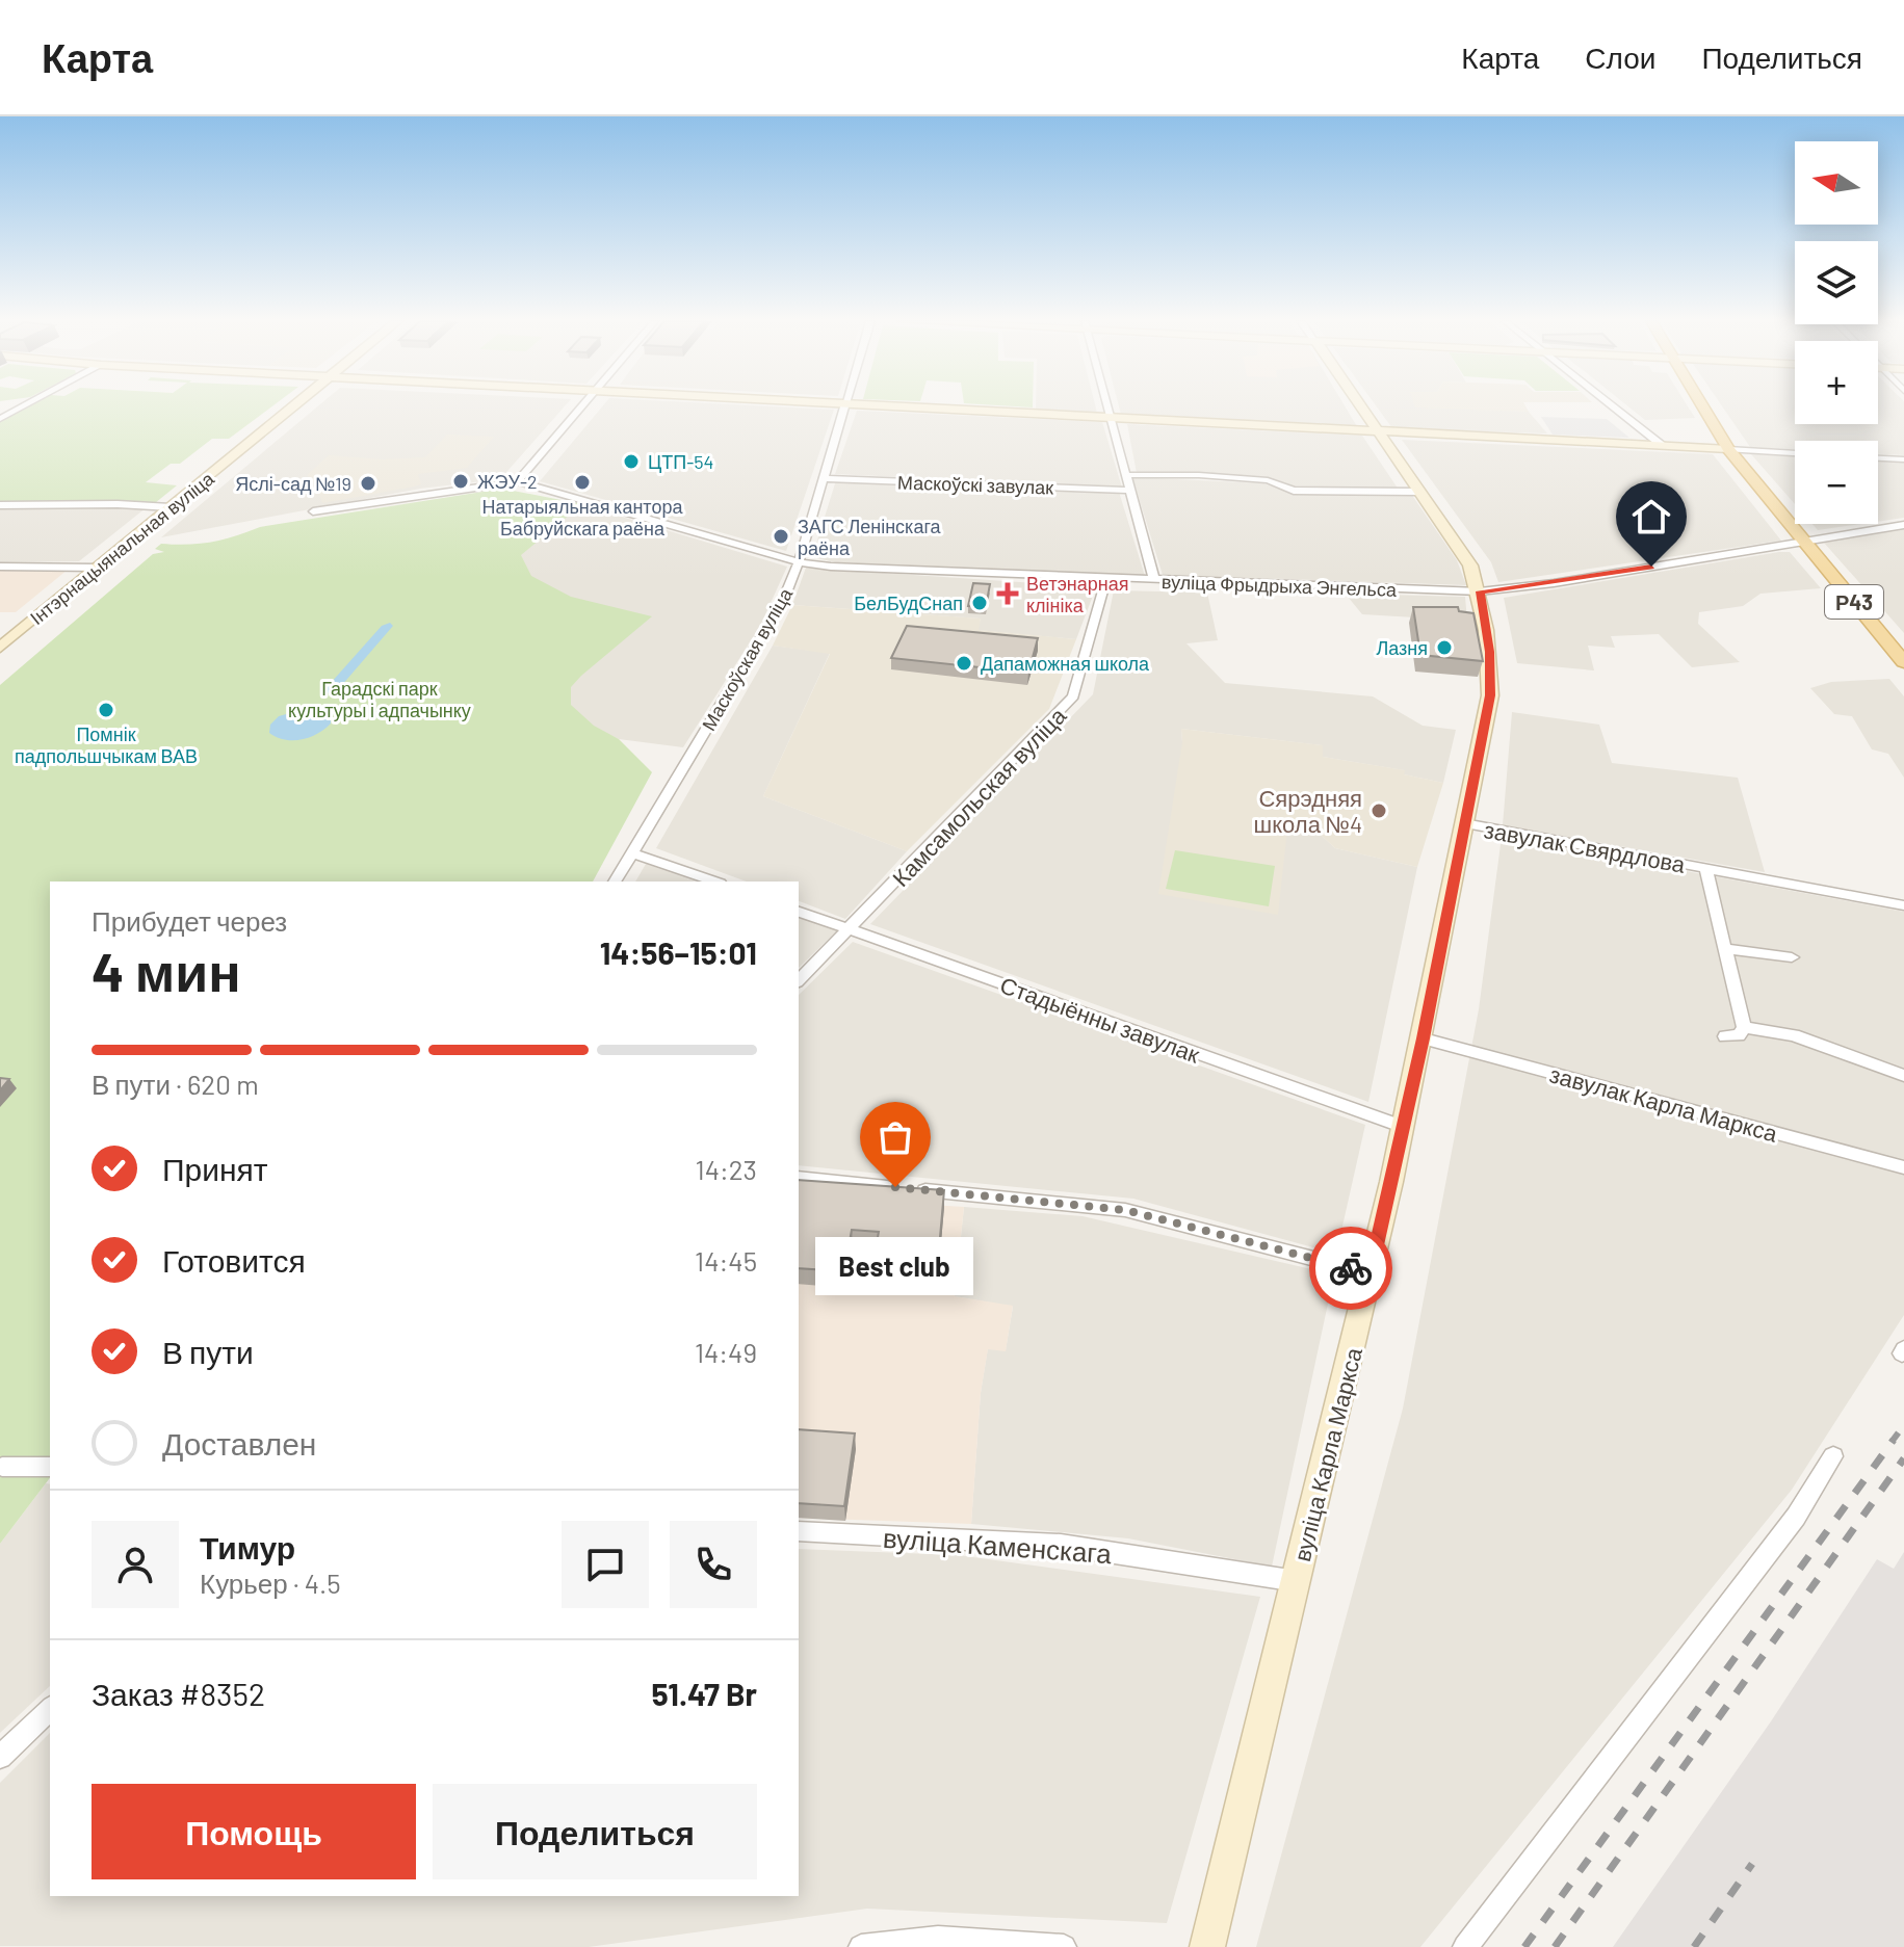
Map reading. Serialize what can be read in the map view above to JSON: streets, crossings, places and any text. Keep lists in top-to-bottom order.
{
  "streets": {
    "main road": ["Інтэрнацыянальная вуліца", "Р43", "вуліца Карла Маркса"],
    "street": [
      "Маскоўскі завулак",
      "вуліца Фрыдрыха Энгельса",
      "Маскоўская вуліца",
      "Камсамольская вуліца",
      "завулак Свярдлова",
      "Стадыённы завулак",
      "завулак Карла Маркса",
      "вуліца Каменскага"
    ]
  },
  "crossings": [
    ["Маскоўскі завулак", "Маскоўская вуліца"],
    ["вуліца Фрыдрыха Энгельса", "Р43"],
    ["вуліца Фрыдрыха Энгельса", "Маскоўская вуліца"],
    ["вуліца Фрыдрыха Энгельса", "Камсамольская вуліца"],
    ["вуліца Фрыдрыха Энгельса", "вуліца Карла Маркса"],
    ["Камсамольская вуліца", "Стадыённы завулак"],
    ["завулак Свярдлова", "вуліца Карла Маркса"],
    ["Стадыённы завулак", "вуліца Карла Маркса"],
    ["завулак Карла Маркса", "вуліца Карла Маркса"],
    ["вуліца Карла Маркса", "вуліца Каменскага"]
  ],
  "parks": ["Гарадскі парк культуры і адпачынку"],
  "places": {
    "other": [
      "ЦТП-54",
      "ЖЭУ-2",
      "Натарыяльная кантора Бабруйскага раёна",
      "Яслі-сад №19",
      "ЗАГС Ленінскага раёна",
      "БелБудСнап",
      "Лазня",
      "Дапаможная школа",
      "Помнік падпольшчыкам ВАВ",
      "Сярэдняя школа №4",
      "Best club"
    ],
    "health": ["Ветэнарная клініка"]
  },
  "north": "left",
  "page": {
    "header": "Карта",
    "nav": ["Карта", "Слои", "Поделиться"],
    "map_buttons": ["+", "−"],
    "heading": ["4 мин", "Прибудет через", "14:56–15:01"],
    "panel": [
      "Тимур",
      "Курьер · 4.5",
      "Заказ #8352",
      "51.47 Br"
    ],
    "bar": "В пути · 620 m",
    "list": [
      ["Принят", "14:23"],
      ["Готовится", "14:45"],
      ["В пути", "14:49"],
      "Доставлен"
    ],
    "bubble": "Best club",
    "buttons": ["Помощь", "Поделиться"]
  }
}
